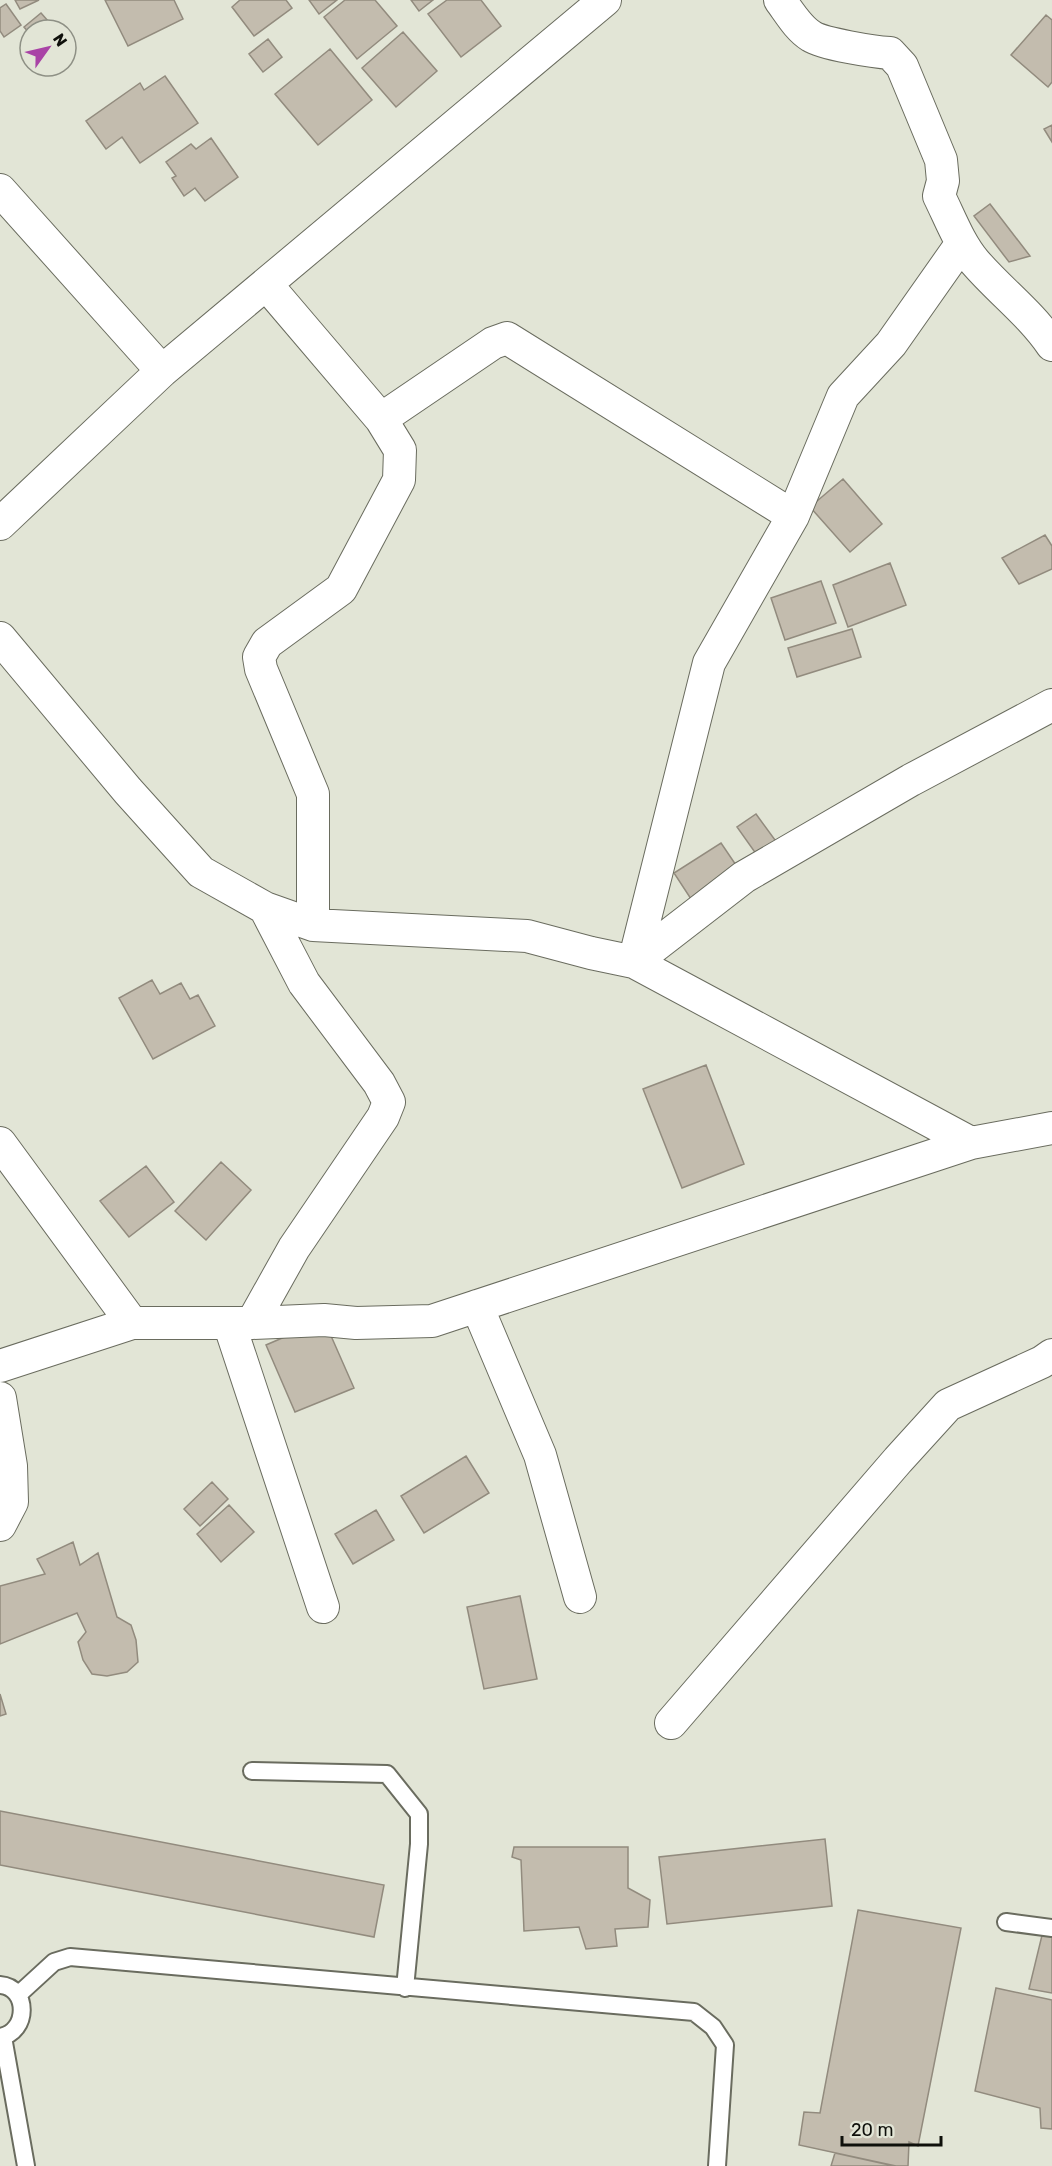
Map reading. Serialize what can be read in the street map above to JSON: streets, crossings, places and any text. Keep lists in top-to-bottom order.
{
  "scale_bar": "20 m",
  "north": "top right"
}
